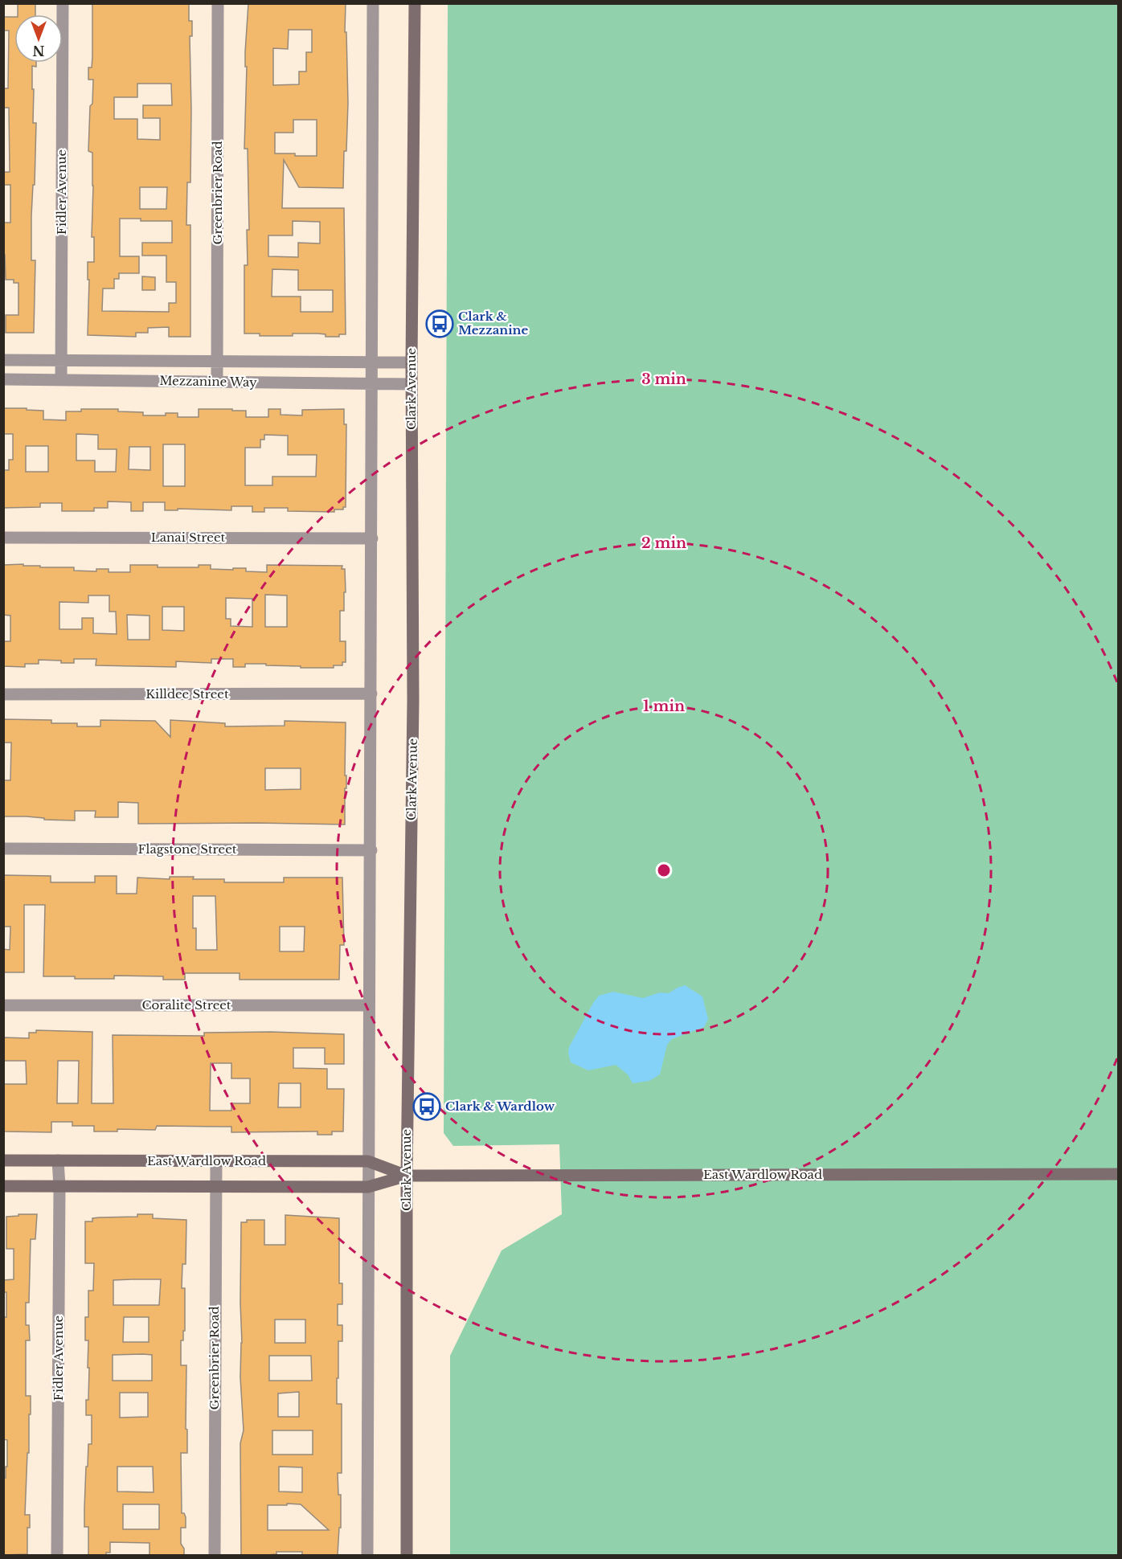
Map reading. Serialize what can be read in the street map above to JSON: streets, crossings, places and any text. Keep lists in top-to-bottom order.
{
  "streets": {
    "main road": ["Clark Avenue", "East Wardlow Road"],
    "street": [
      "Fidler Avenue",
      "Greenbrier Road",
      "Mezzanine Way",
      "Lanai Street",
      "Killdee Street",
      "Flagstone Street",
      "Coralite Street"
    ]
  },
  "crossings": [
    ["Fidler Avenue", "Mezzanine Way"],
    ["Fidler Avenue", "East Wardlow Road"],
    ["Greenbrier Road", "Mezzanine Way"],
    ["Greenbrier Road", "East Wardlow Road"],
    ["Mezzanine Way", "Clark Avenue"],
    ["Clark Avenue", "East Wardlow Road"]
  ],
  "places": {
    "bus stop": ["Clark & Mezzanine", "Clark & Wardlow"]
  },
  "north": "bottom",
  "rings": ["3 min", "2 min", "1 min"]
}
